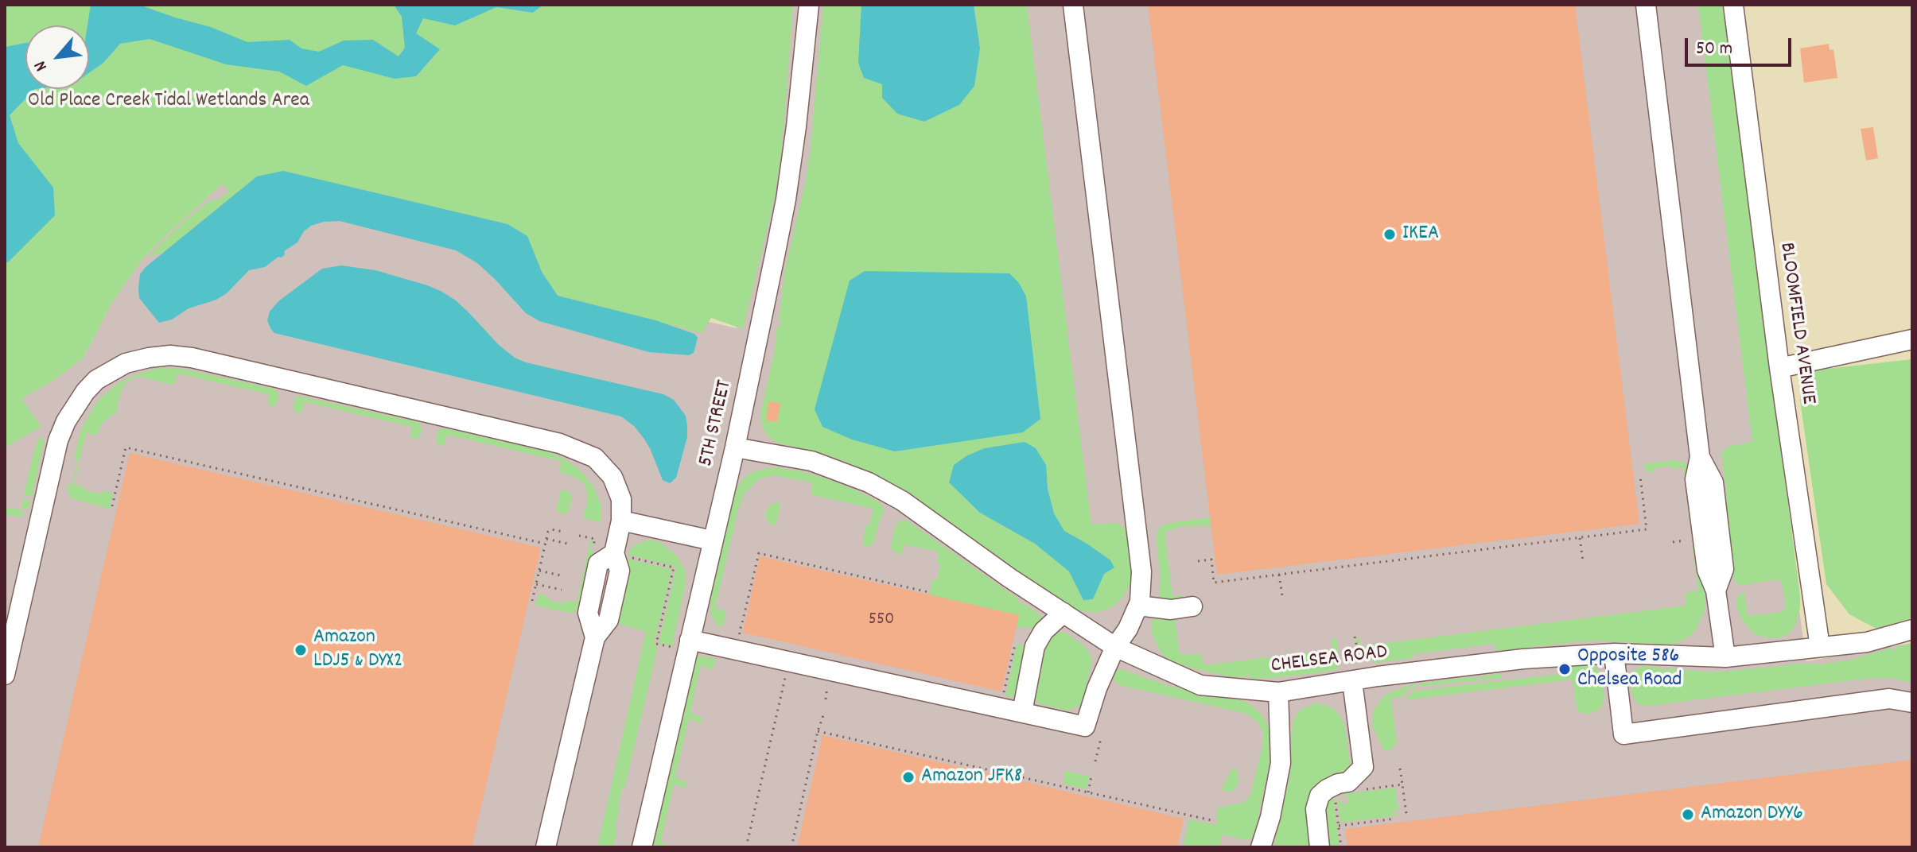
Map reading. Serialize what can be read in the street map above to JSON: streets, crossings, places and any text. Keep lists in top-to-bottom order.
{
  "streets": {
    "street": ["BLOOMFIELD AVENUE", "5TH STREET", "CHELSEA ROAD"]
  },
  "crossings": [
    ["BLOOMFIELD AVENUE", "CHELSEA ROAD"],
    ["5TH STREET", "CHELSEA ROAD"]
  ],
  "parks": ["Old Place Creek Tidal Wetlands Area"],
  "places": [
    "IKEA",
    "Amazon LDJ5 & DYX2",
    "Opposite 586 Chelsea Road",
    "Amazon JFK8",
    "Amazon DYY6"
  ],
  "house_numbers": ["550"],
  "scale_bar": "50 m",
  "north": "bottom left"
}
